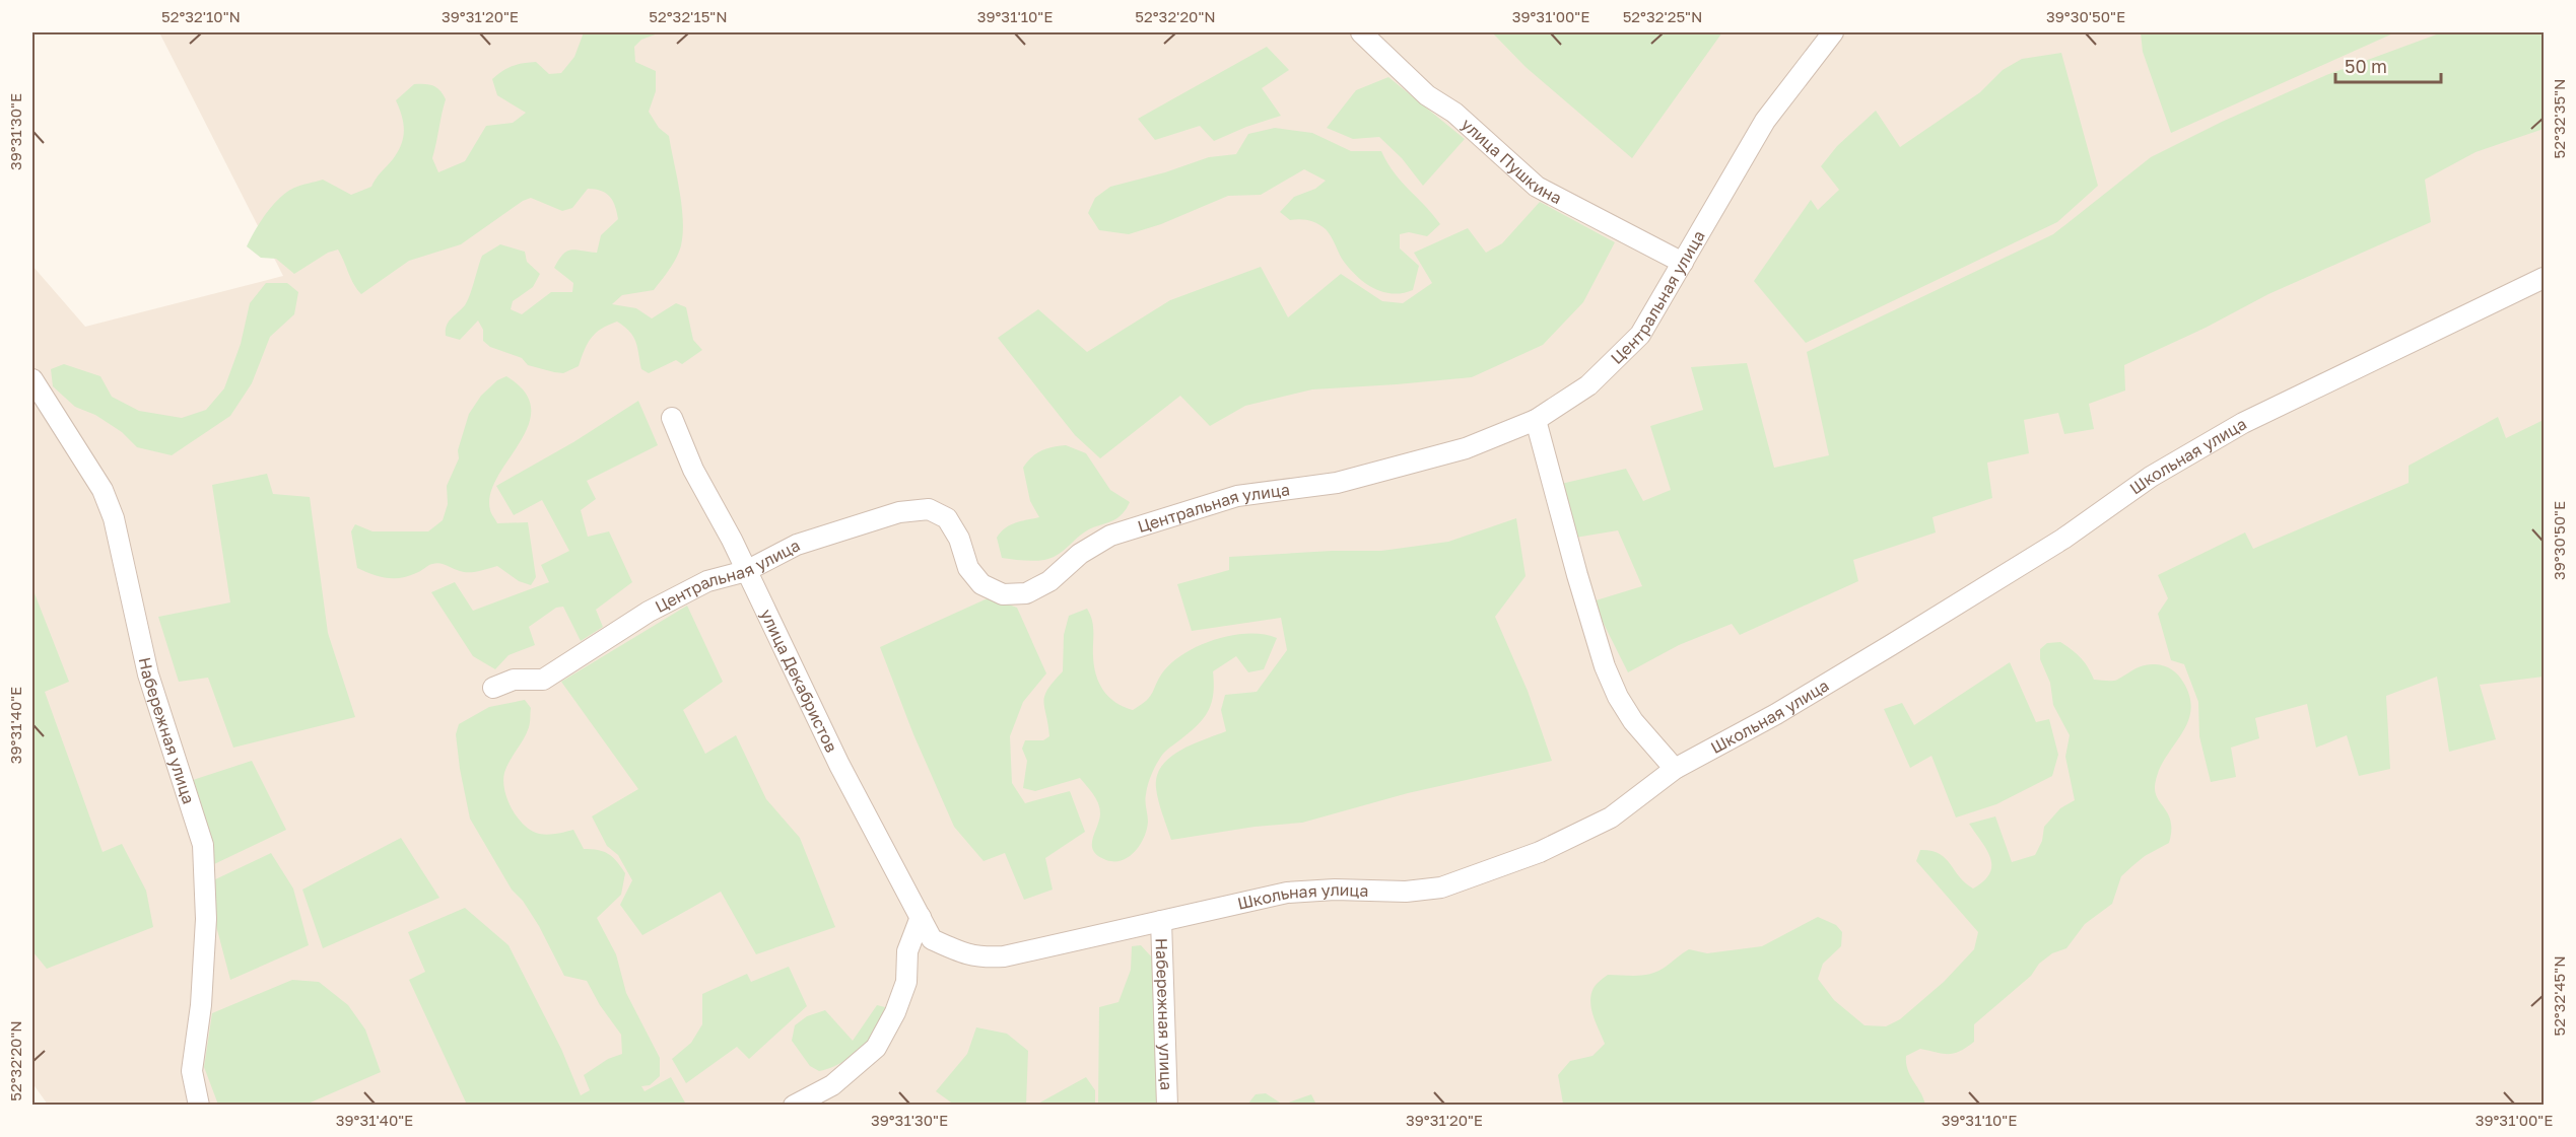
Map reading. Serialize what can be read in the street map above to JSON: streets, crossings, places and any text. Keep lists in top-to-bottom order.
{
  "streets": {
    "street": [
      "улица Пушкина",
      "Центральная улица",
      "Школьная улица",
      "улица Декабристов",
      "Набережная улица"
    ]
  },
  "crossings": [
    ["улица Пушкина", "Центральная улица"],
    ["Центральная улица", "улица Декабристов"],
    ["Школьная улица", "улица Декабристов"],
    ["Школьная улица", "Набережная улица"]
  ],
  "scale_bar": "50 m",
  "coordinates": [
    "52°32'10\"N",
    "39°31'20\"E",
    "52°32'15\"N",
    "39°31'10\"E",
    "52°32'20\"N",
    "39°31'00\"E",
    "52°32'25\"N",
    "39°30'50\"E",
    "52°32'35\"N",
    "39°31'30\"E",
    "39°31'40\"E",
    "52°32'45\"N"
  ]
}
